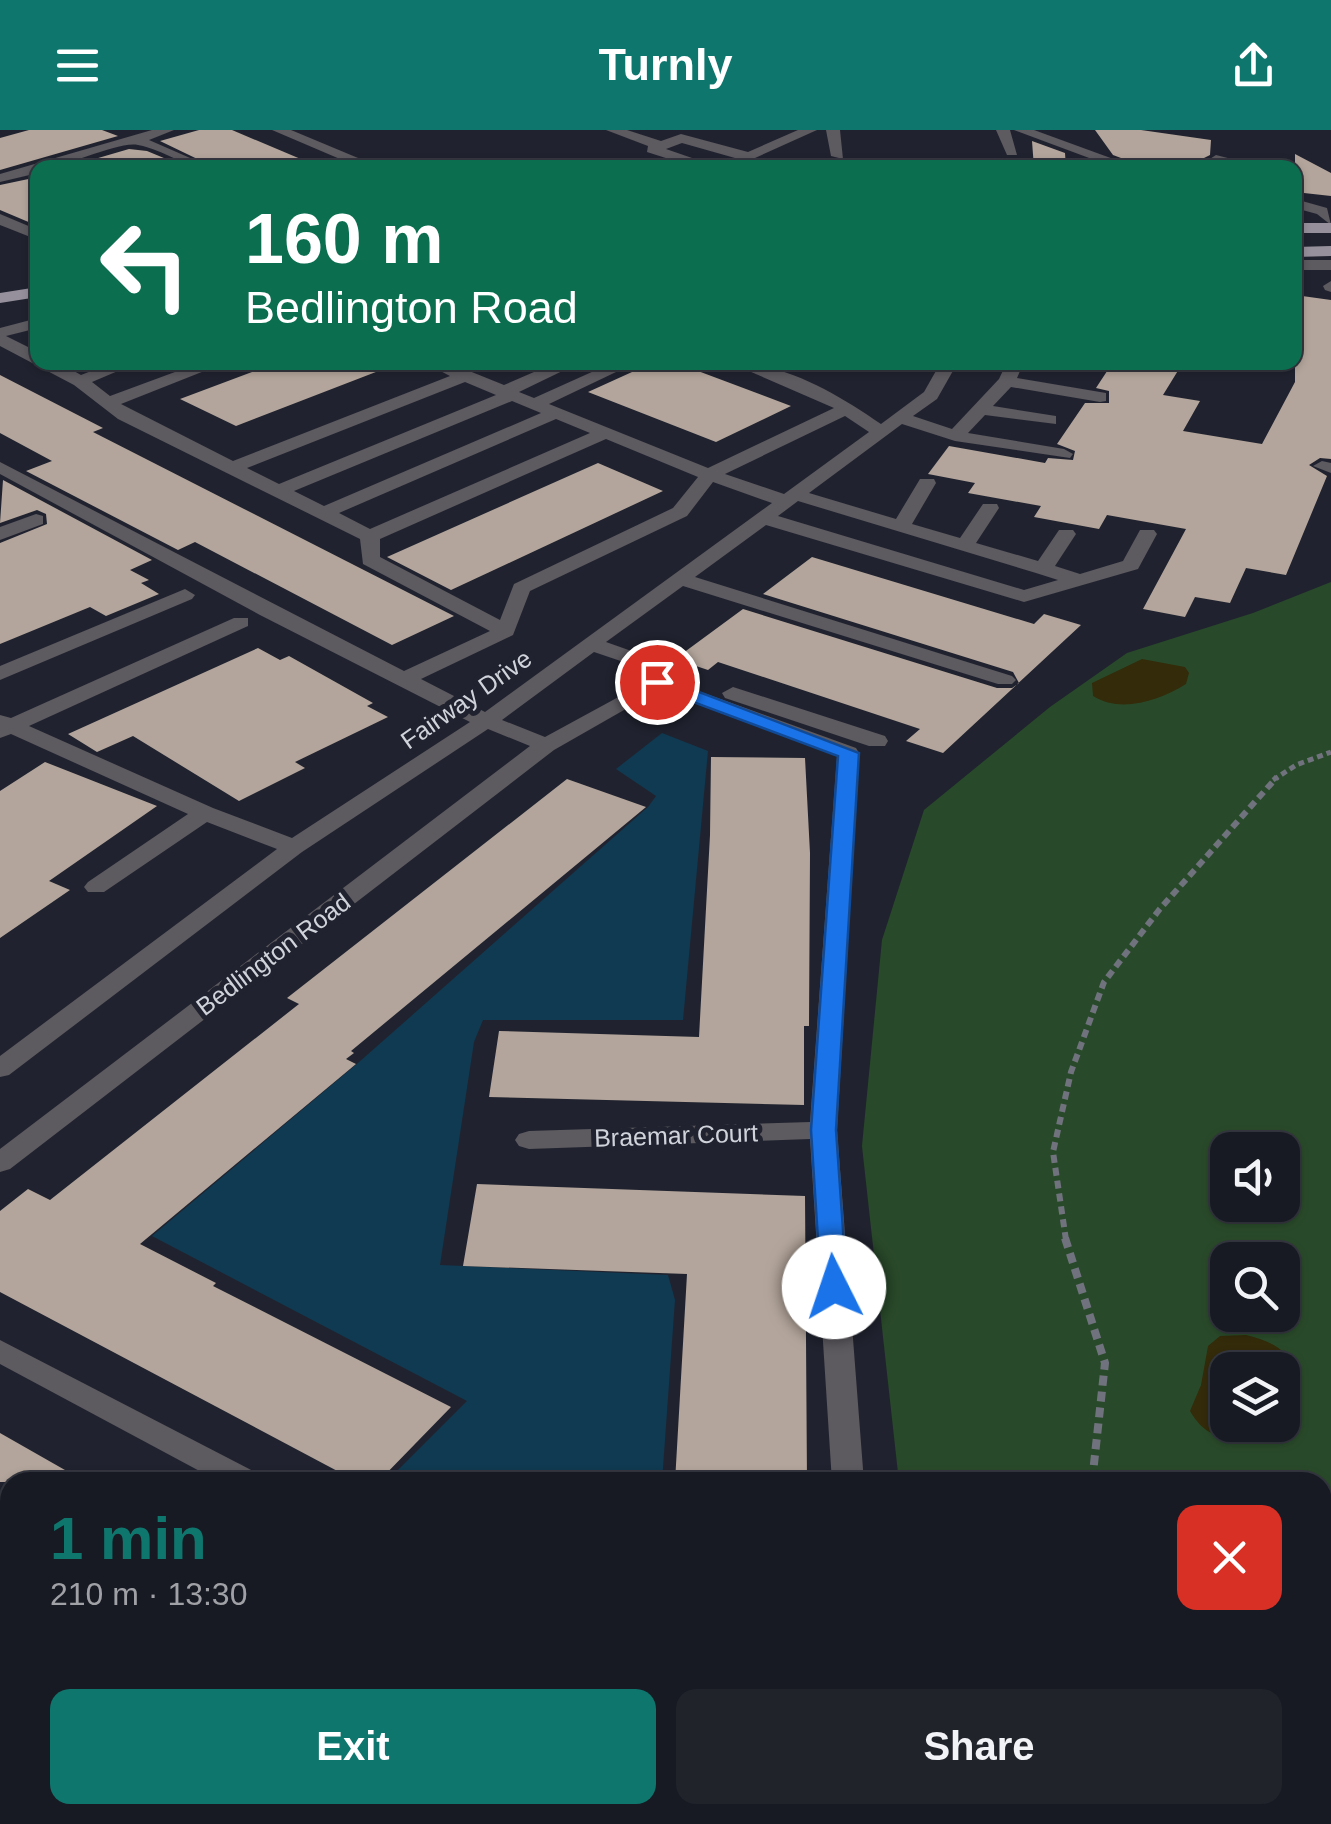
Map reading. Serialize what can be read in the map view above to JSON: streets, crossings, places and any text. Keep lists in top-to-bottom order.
{
  "streets": {
    "street": ["Fairway Drive", "Bedlington Road", "Braemar Court"]
  },
  "crossings": [
    ["Bedlington Road", "Braemar Court"]
  ],
  "page": {
    "header": "Turnly",
    "turn": ["160 m", "Bedlington Road"],
    "heading": ["1 min", "210 m · 13:30"],
    "buttons": ["Exit", "Share"]
  }
}
